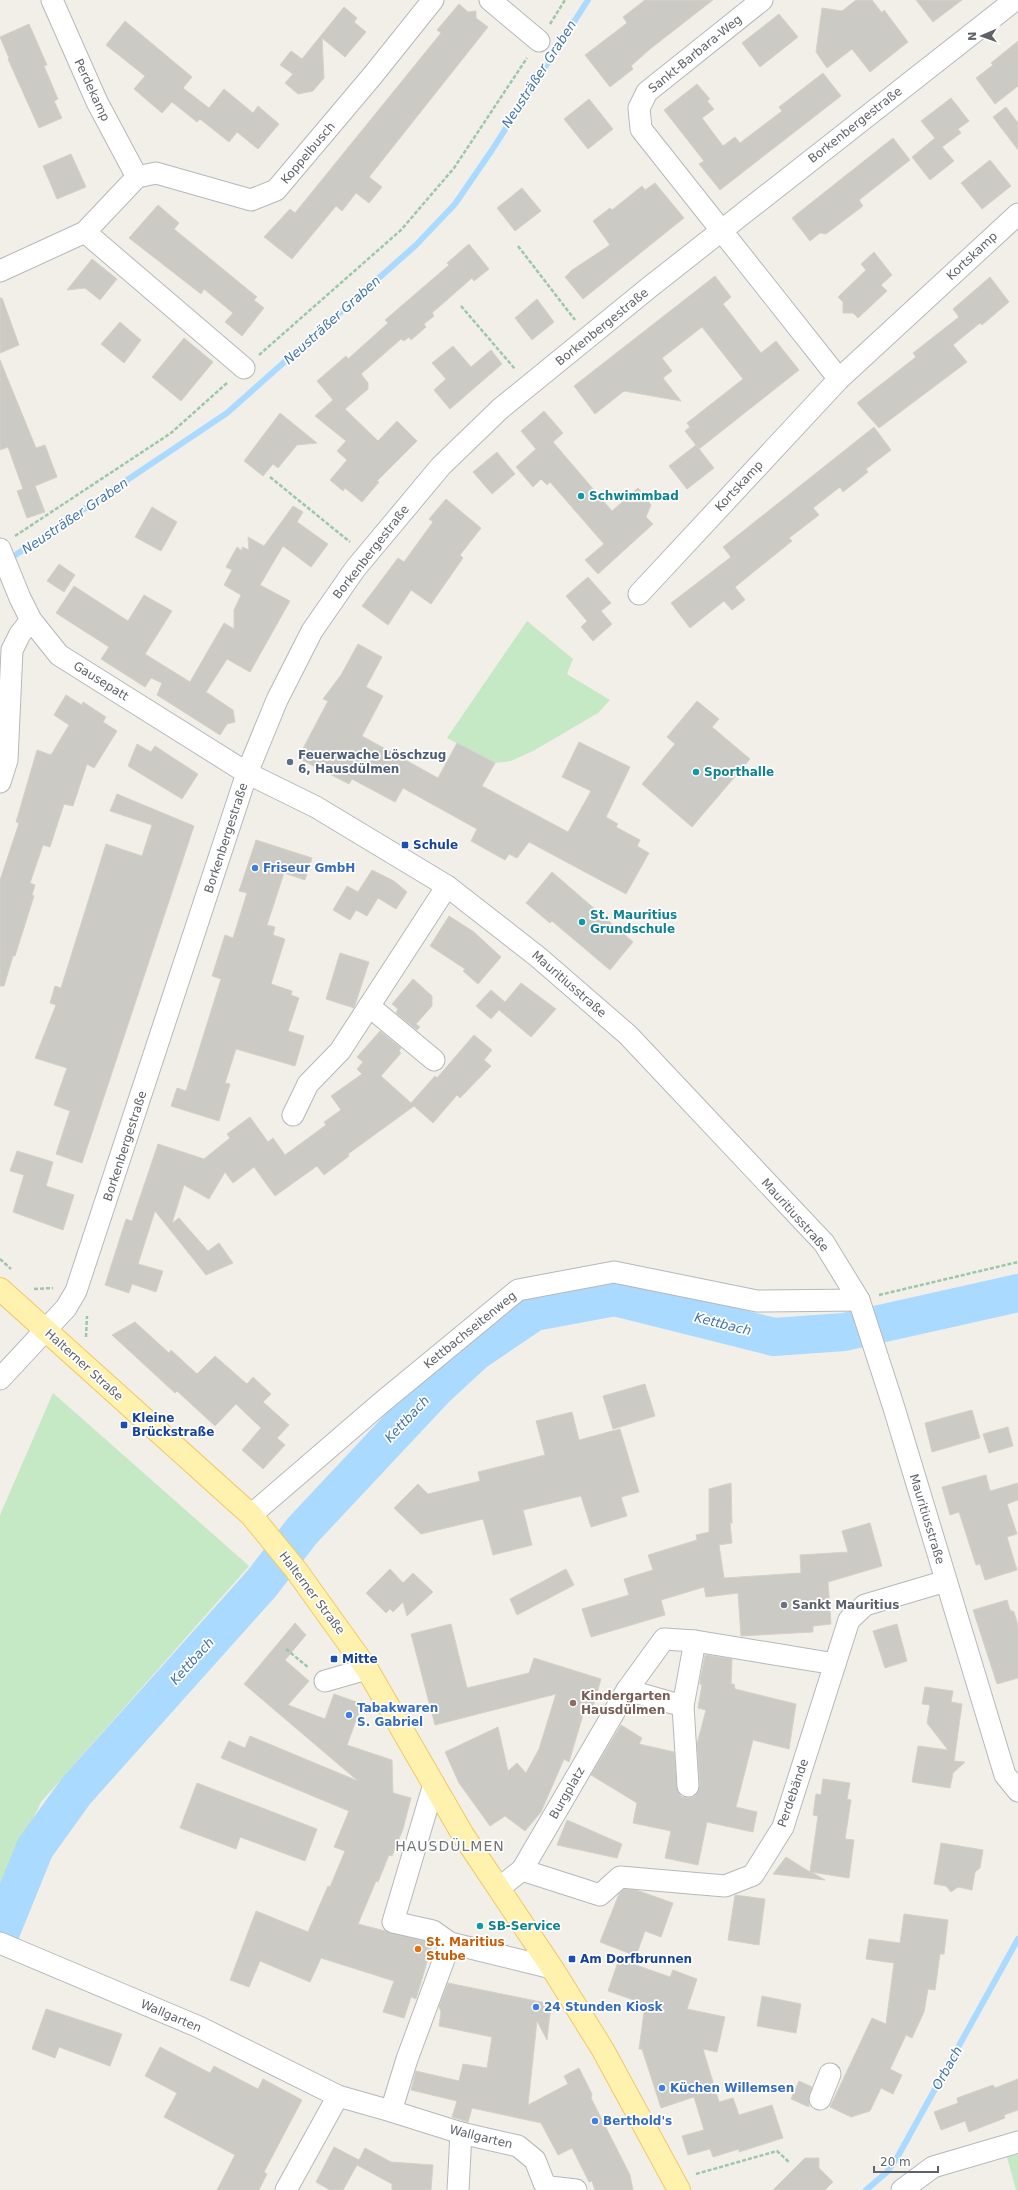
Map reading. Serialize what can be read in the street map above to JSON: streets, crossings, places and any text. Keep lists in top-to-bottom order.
{
  "streets": {
    "main road": ["Halterner Straße"],
    "street": [
      "Sankt-Barbara-Weg",
      "Perdekamp",
      "Borkenbergestraße",
      "Koppelbusch",
      "Kortskamp",
      "Gausepatt",
      "Mauritiusstraße",
      "Kettbachseitenweg",
      "Burgplatz",
      "Perdebände",
      "Wallgarten"
    ]
  },
  "crossings": [
    ["Sankt-Barbara-Weg", "Borkenbergestraße"],
    ["Perdekamp", "Koppelbusch"],
    ["Borkenbergestraße", "Gausepatt"],
    ["Borkenbergestraße", "Mauritiusstraße"],
    ["Borkenbergestraße", "Halterner Straße"],
    ["Gausepatt", "Mauritiusstraße"],
    ["Mauritiusstraße", "Kettbachseitenweg"],
    ["Mauritiusstraße", "Perdebände"],
    ["Kettbachseitenweg", "Halterner Straße"],
    ["Halterner Straße", "Burgplatz"],
    ["Burgplatz", "Perdebände"]
  ],
  "districts": ["HAUSDÜLMEN"],
  "water": ["Neusträßer Graben", "Kettbach", "Orbach"],
  "places": {
    "other": [
      "Schwimmbad",
      "Feuerwache Löschzug 6, Hausdülmen",
      "Sporthalle",
      "Friseur GmbH",
      "St. Mauritius Grundschule",
      "Sankt Mauritius",
      "Kindergarten Hausdülmen",
      "Tabakwaren S. Gabriel",
      "SB-Service",
      "St. Maritius Stube",
      "24 Stunden Kiosk",
      "Küchen Willemsen",
      "Berthold's"
    ],
    "transit": [
      "Schule",
      "Kleine Brückstraße",
      "Mitte",
      "Am Dorfbrunnen"
    ]
  },
  "scale_bar": "20 m",
  "north": "left"
}
